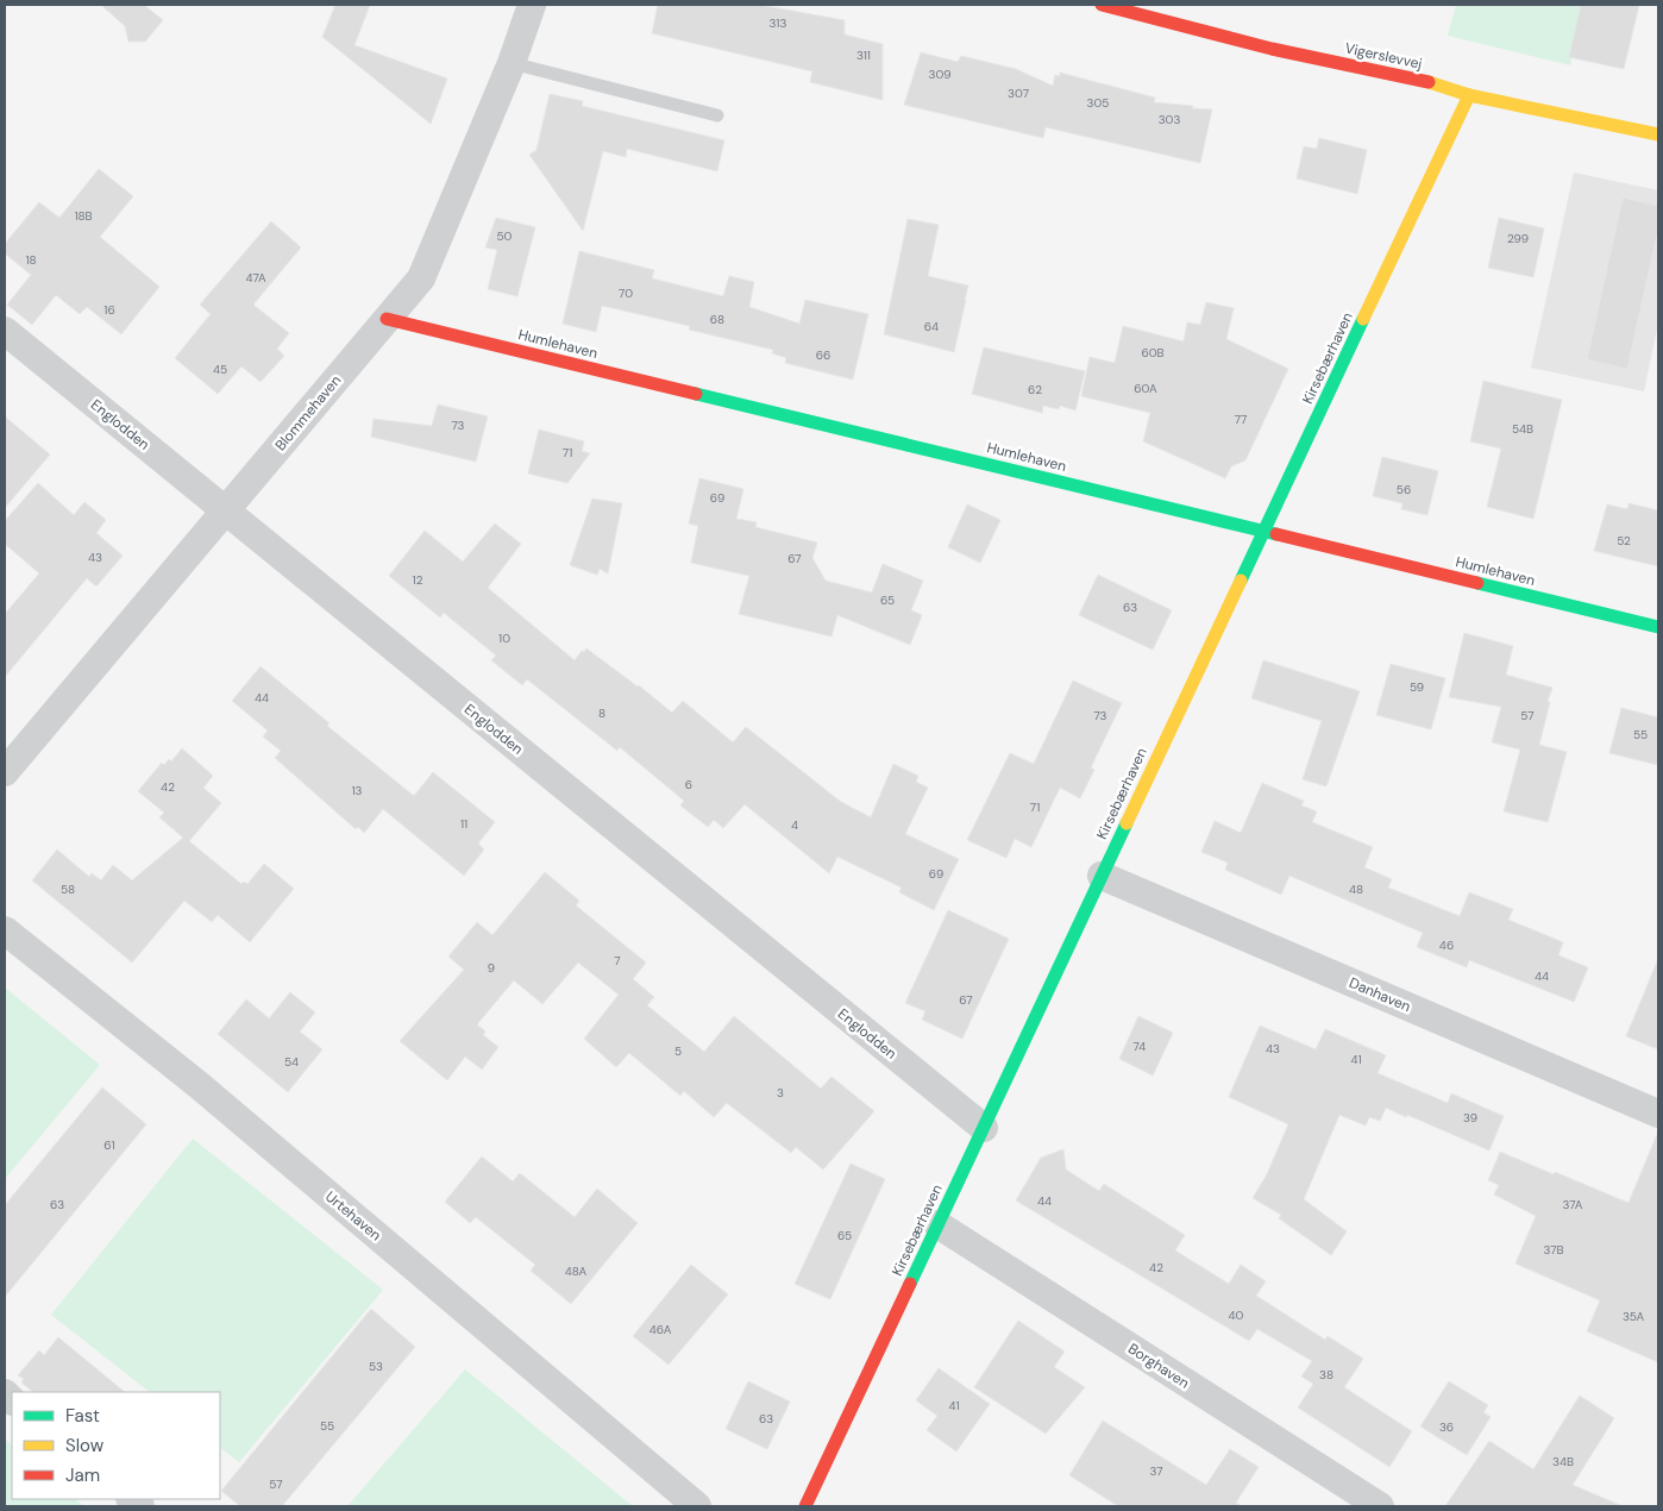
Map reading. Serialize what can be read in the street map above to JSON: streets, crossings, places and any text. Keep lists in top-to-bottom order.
{
  "streets": {
    "street": [
      "Vigerslevvej",
      "Humlehaven",
      "Kirsebærhaven",
      "Blommehaven",
      "Englodden",
      "Danhaven",
      "Urtehaven",
      "Borghaven"
    ]
  },
  "crossings": [
    ["Vigerslevvej", "Kirsebærhaven"],
    ["Humlehaven", "Kirsebærhaven"],
    ["Humlehaven", "Blommehaven"],
    ["Kirsebærhaven", "Englodden"],
    ["Kirsebærhaven", "Danhaven"],
    ["Kirsebærhaven", "Borghaven"],
    ["Blommehaven", "Englodden"]
  ],
  "house_numbers": [
    "313",
    "311",
    "309",
    "307",
    "305",
    "303",
    "18B",
    "50",
    "299",
    "18",
    "47A",
    "70",
    "16",
    "68",
    "64",
    "60B",
    "66",
    "45",
    "60A",
    "62",
    "77",
    "73",
    "54B",
    "71",
    "56",
    "69",
    "52",
    "43",
    "67",
    "12",
    "65",
    "63",
    "10",
    "59",
    "44",
    "8",
    "73",
    "57",
    "55",
    "6",
    "42",
    "13",
    "71",
    "11",
    "4",
    "69",
    "58",
    "48",
    "46",
    "7",
    "9",
    "44",
    "67",
    "74",
    "43",
    "5",
    "41",
    "54",
    "3",
    "39",
    "61",
    "44",
    "63",
    "37A",
    "65",
    "37B",
    "42",
    "48A",
    "40",
    "35A",
    "46A",
    "53",
    "38",
    "41",
    "63",
    "55",
    "36",
    "34B",
    "37",
    "57"
  ],
  "legend": ["Fast", "Slow", "Jam"]
}
